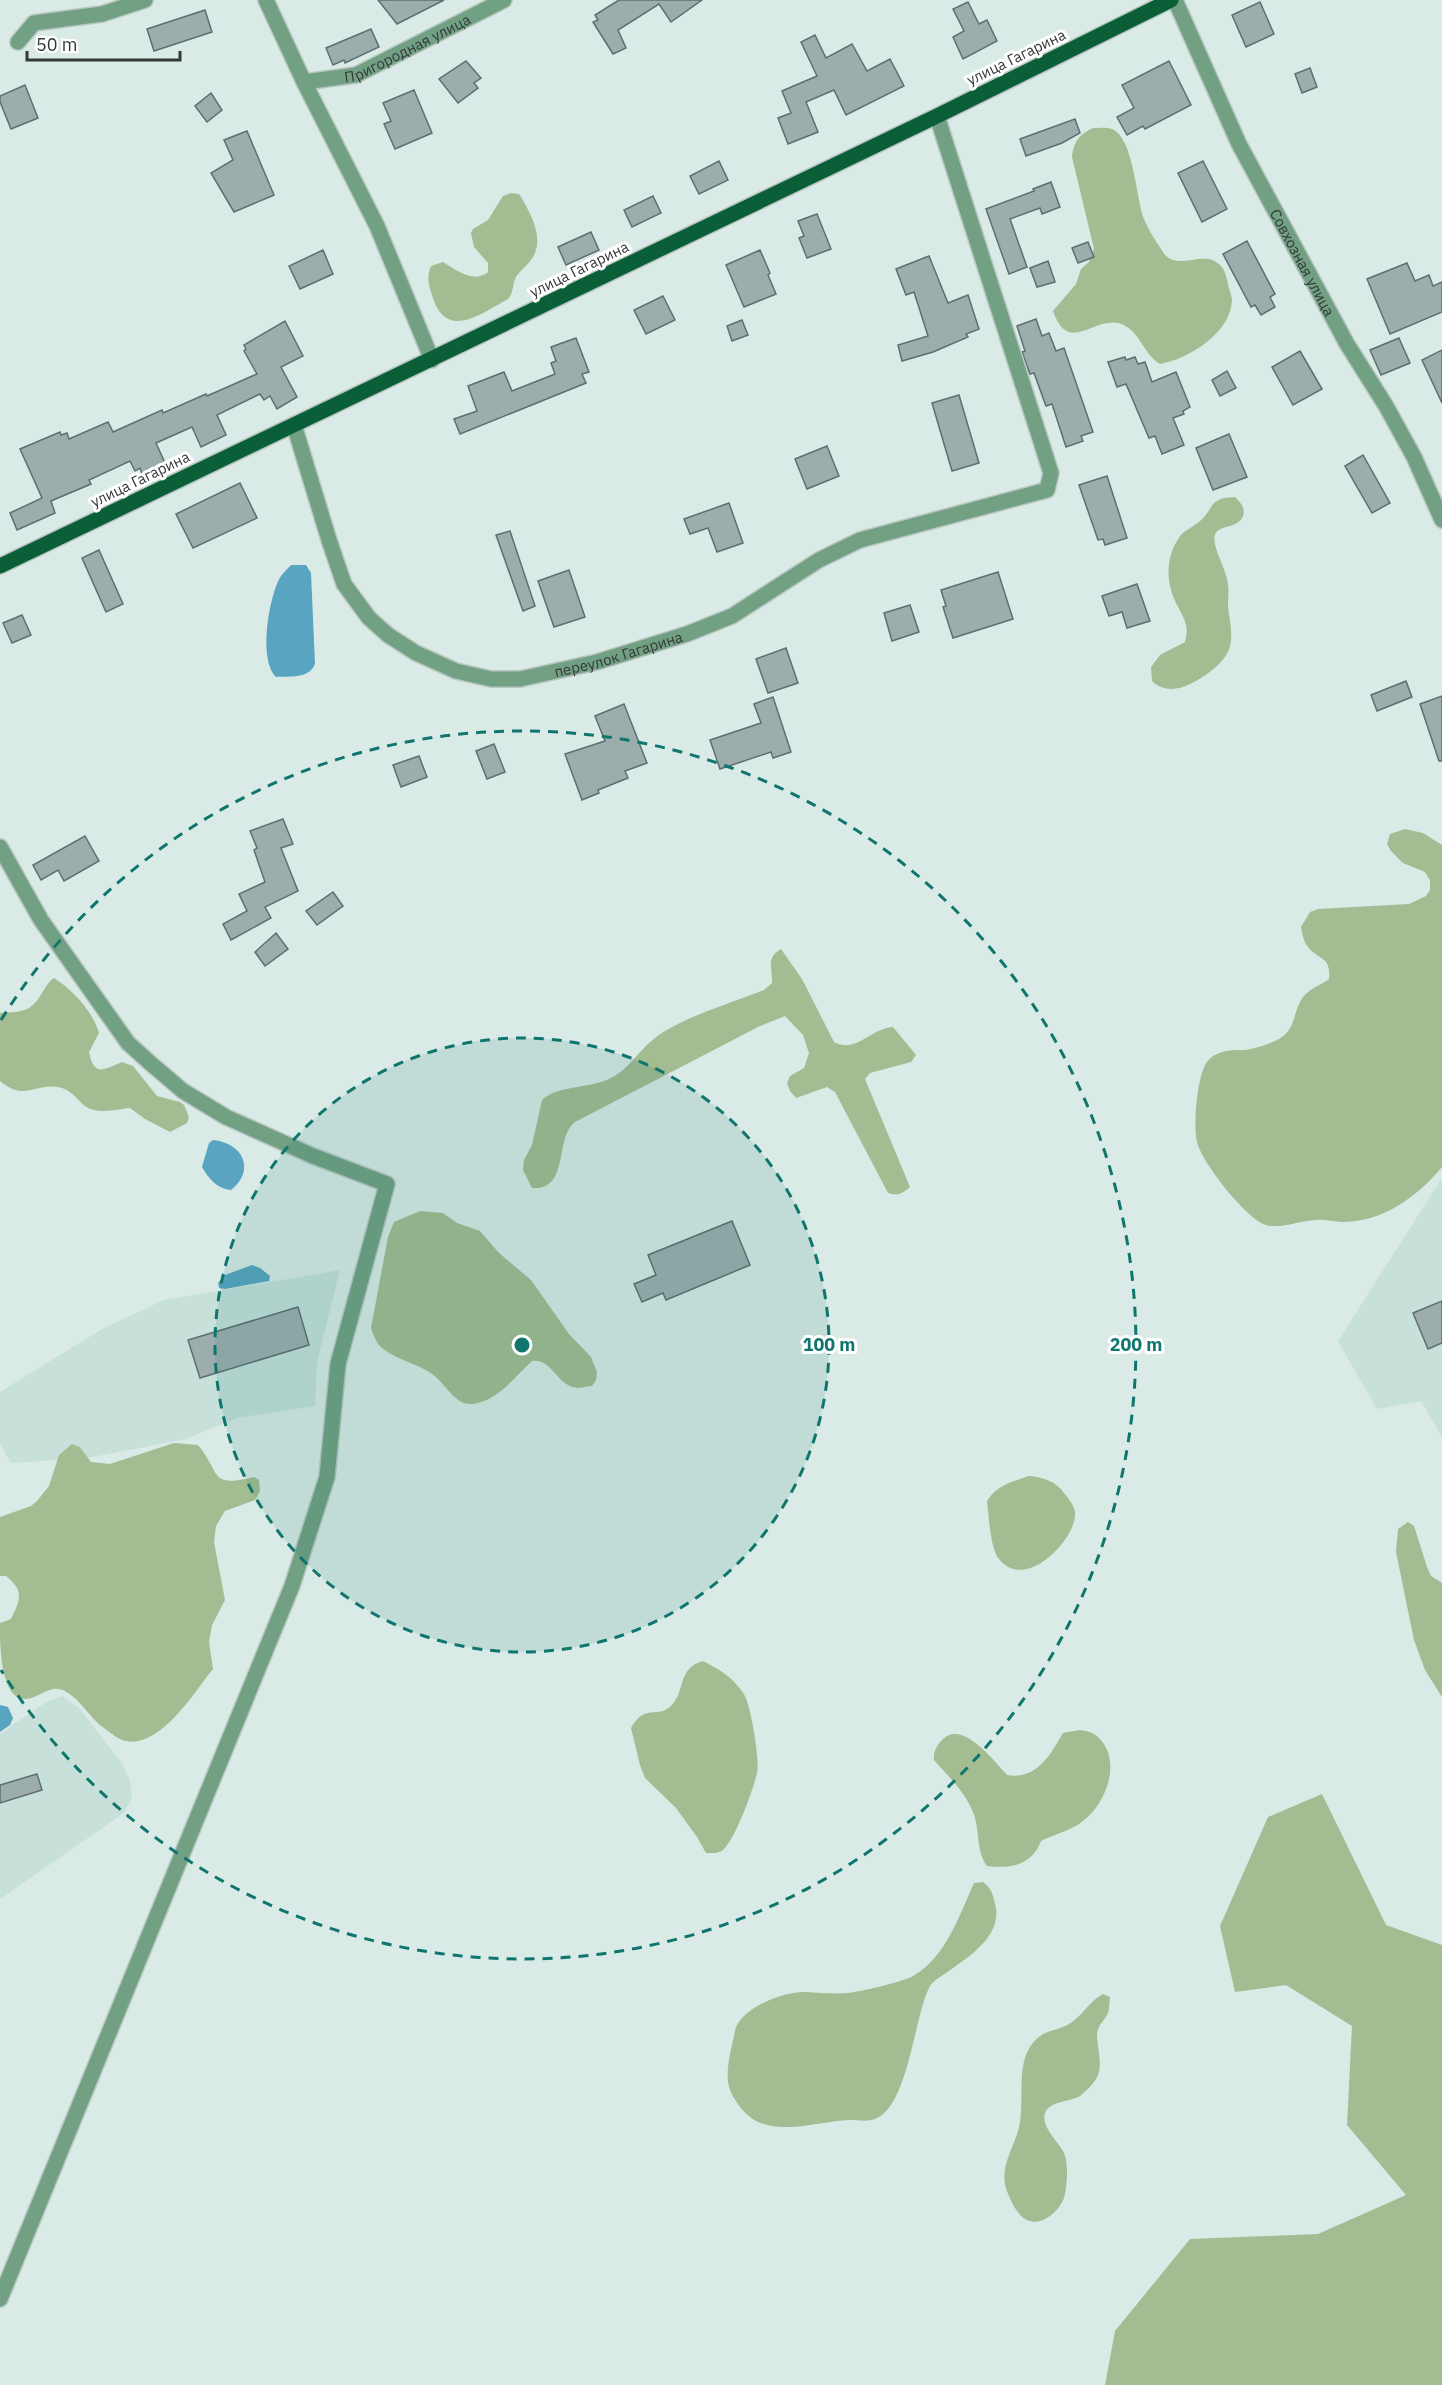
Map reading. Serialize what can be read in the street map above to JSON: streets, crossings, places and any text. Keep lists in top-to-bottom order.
{
  "streets": {
    "main road": ["улица Гагарина"],
    "street": ["Пригородная улица", "Совхозная улица", "переулок Гагарина"]
  },
  "crossings": [
    ["улица Гагарина", "Совхозная улица"],
    ["улица Гагарина", "переулок Гагарина"]
  ],
  "scale_bar": "50 m",
  "rings": ["100 m", "200 m"]
}
